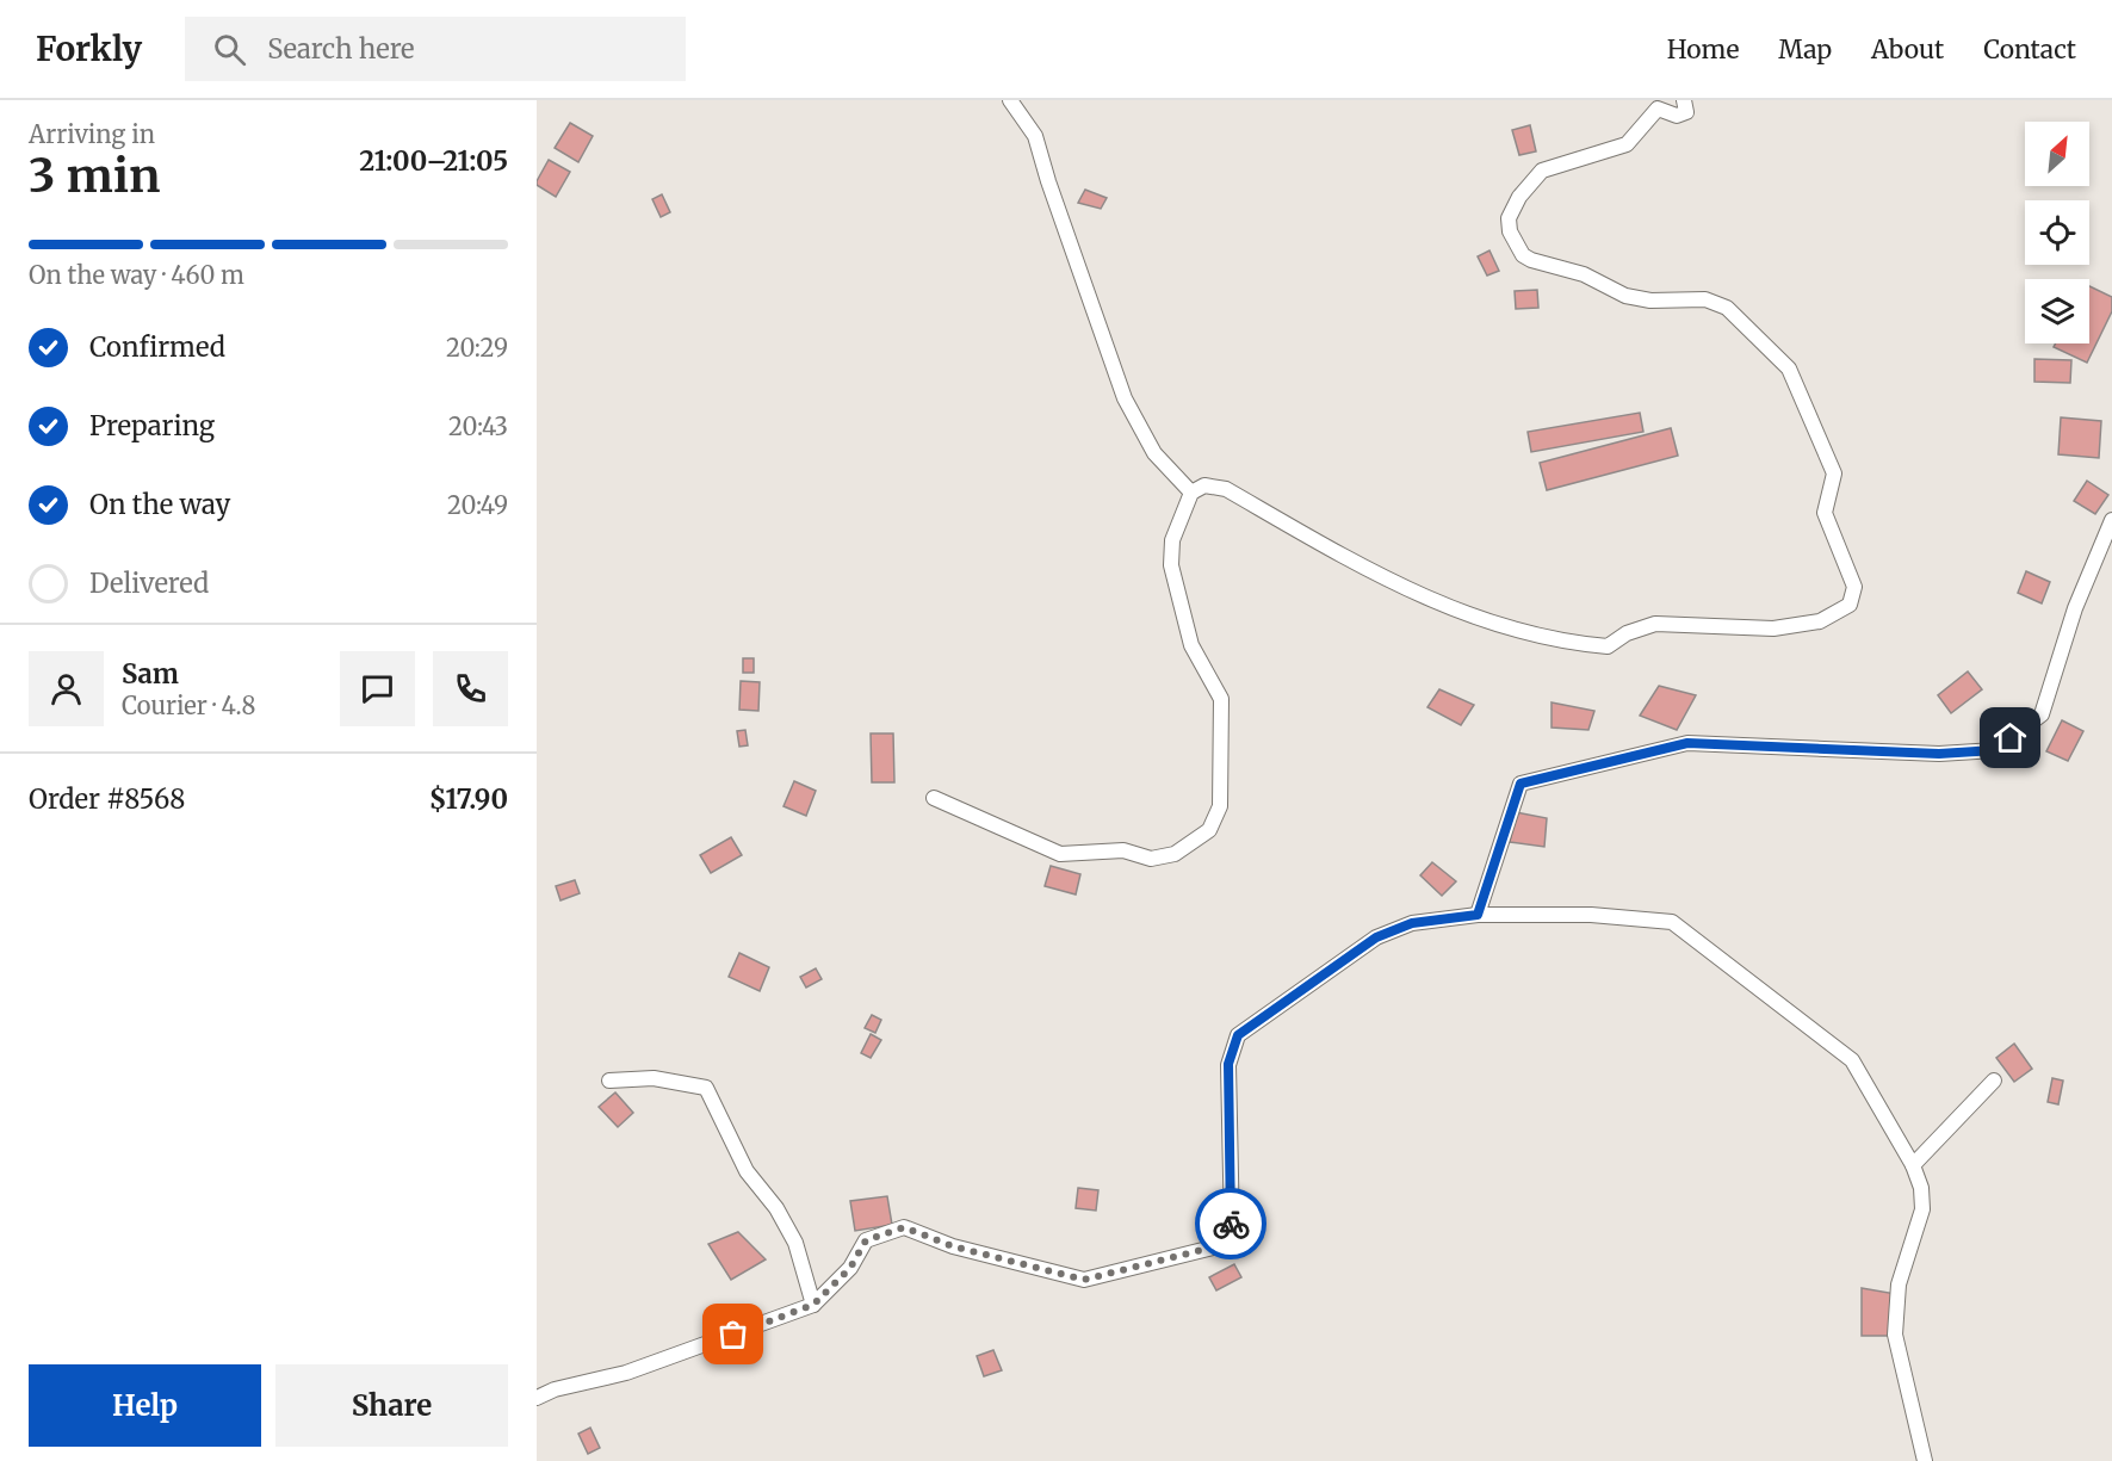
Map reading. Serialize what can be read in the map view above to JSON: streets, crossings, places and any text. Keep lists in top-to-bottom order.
{
  "north": "top right",
  "page": {
    "header": "Forkly",
    "search": "Search here",
    "nav": [
      "Home",
      "Map",
      "About",
      "Contact"
    ],
    "heading": ["3 min", "Arriving in", "21:00–21:05"],
    "panel": [
      "Sam",
      "Courier · 4.8",
      "Order #8568",
      "$17.90"
    ],
    "bar": "On the way · 460 m",
    "list": [
      ["Confirmed", "20:29"],
      ["Preparing", "20:43"],
      ["On the way", "20:49"],
      "Delivered"
    ],
    "buttons": ["Help", "Share"]
  }
}
